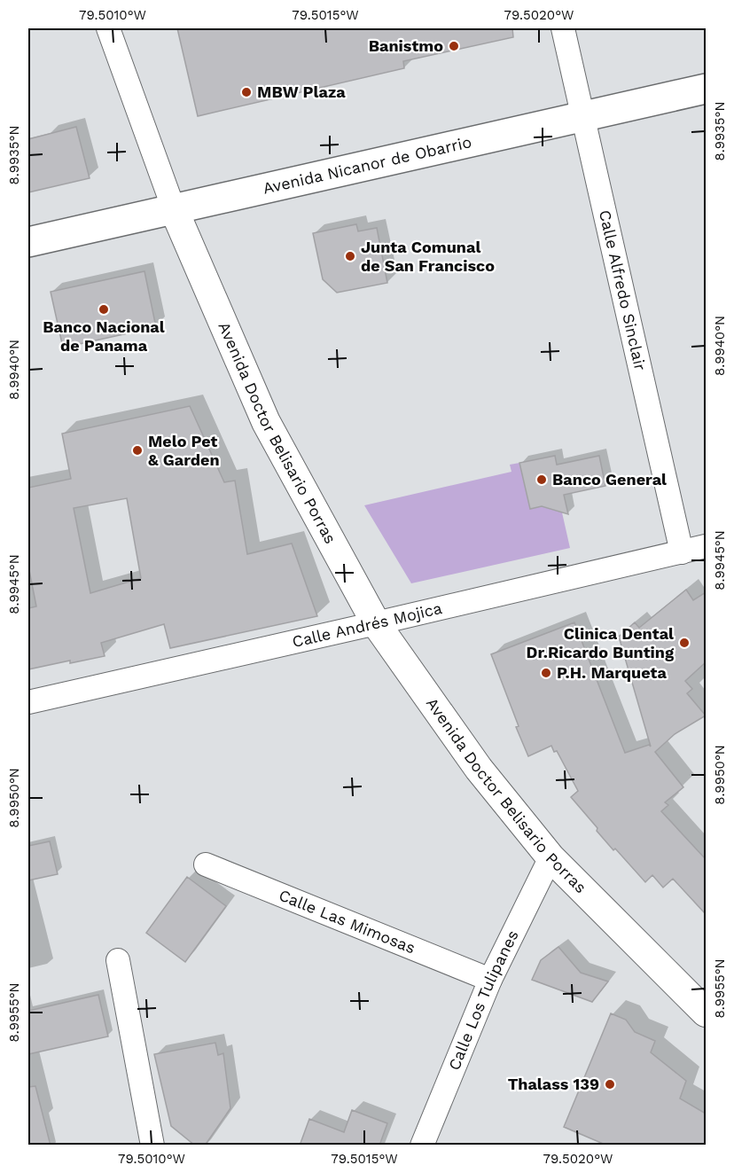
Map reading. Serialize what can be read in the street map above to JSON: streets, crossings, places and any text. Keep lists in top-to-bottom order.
{
  "streets": {
    "main road": ["Avenida Nicanor de Obarrio"],
    "street": [
      "Calle Alfredo Sinclair",
      "Avenida Doctor Belisario Porras",
      "Calle Andrés Mojica",
      "Calle Las Mimosas",
      "Calle Los Tulipanes"
    ]
  },
  "crossings": [
    ["Avenida Nicanor de Obarrio", "Calle Alfredo Sinclair"],
    ["Avenida Nicanor de Obarrio", "Avenida Doctor Belisario Porras"],
    ["Calle Alfredo Sinclair", "Calle Andrés Mojica"],
    ["Avenida Doctor Belisario Porras", "Calle Andrés Mojica"],
    ["Avenida Doctor Belisario Porras", "Calle Los Tulipanes"],
    ["Calle Las Mimosas", "Calle Los Tulipanes"]
  ],
  "places": [
    "Banistmo",
    "MBW Plaza",
    "Junta Comunal de San Francisco",
    "Banco Nacional de Panama",
    "Melo Pet & Garden",
    "Banco General",
    "Clinica Dental Dr.Ricardo Bunting",
    "P.H. Marqueta",
    "Thalass 139"
  ],
  "coordinates": [
    "79.5010°W",
    "79.5015°W",
    "79.5020°W",
    "8.9935°N",
    "8.9940°N",
    "8.9945°N",
    "8.9950°N",
    "8.9955°N"
  ]
}
